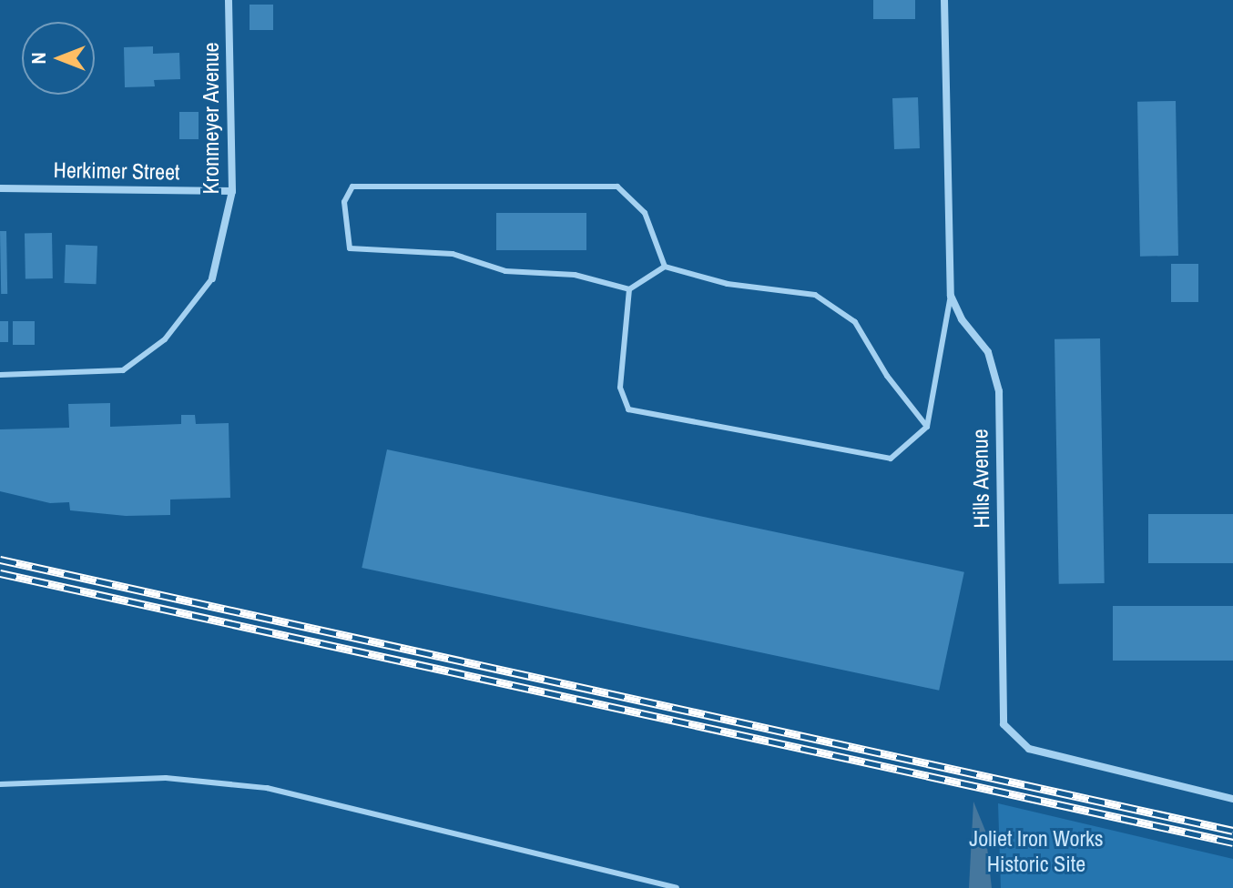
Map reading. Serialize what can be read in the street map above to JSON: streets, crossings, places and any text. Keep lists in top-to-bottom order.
{
  "streets": {
    "street": ["Kronmeyer Avenue", "Herkimer Street", "Hills Avenue"]
  },
  "crossings": [
    ["Kronmeyer Avenue", "Herkimer Street"]
  ],
  "parks": ["Joliet Iron Works Historic Site"],
  "north": "left"
}
